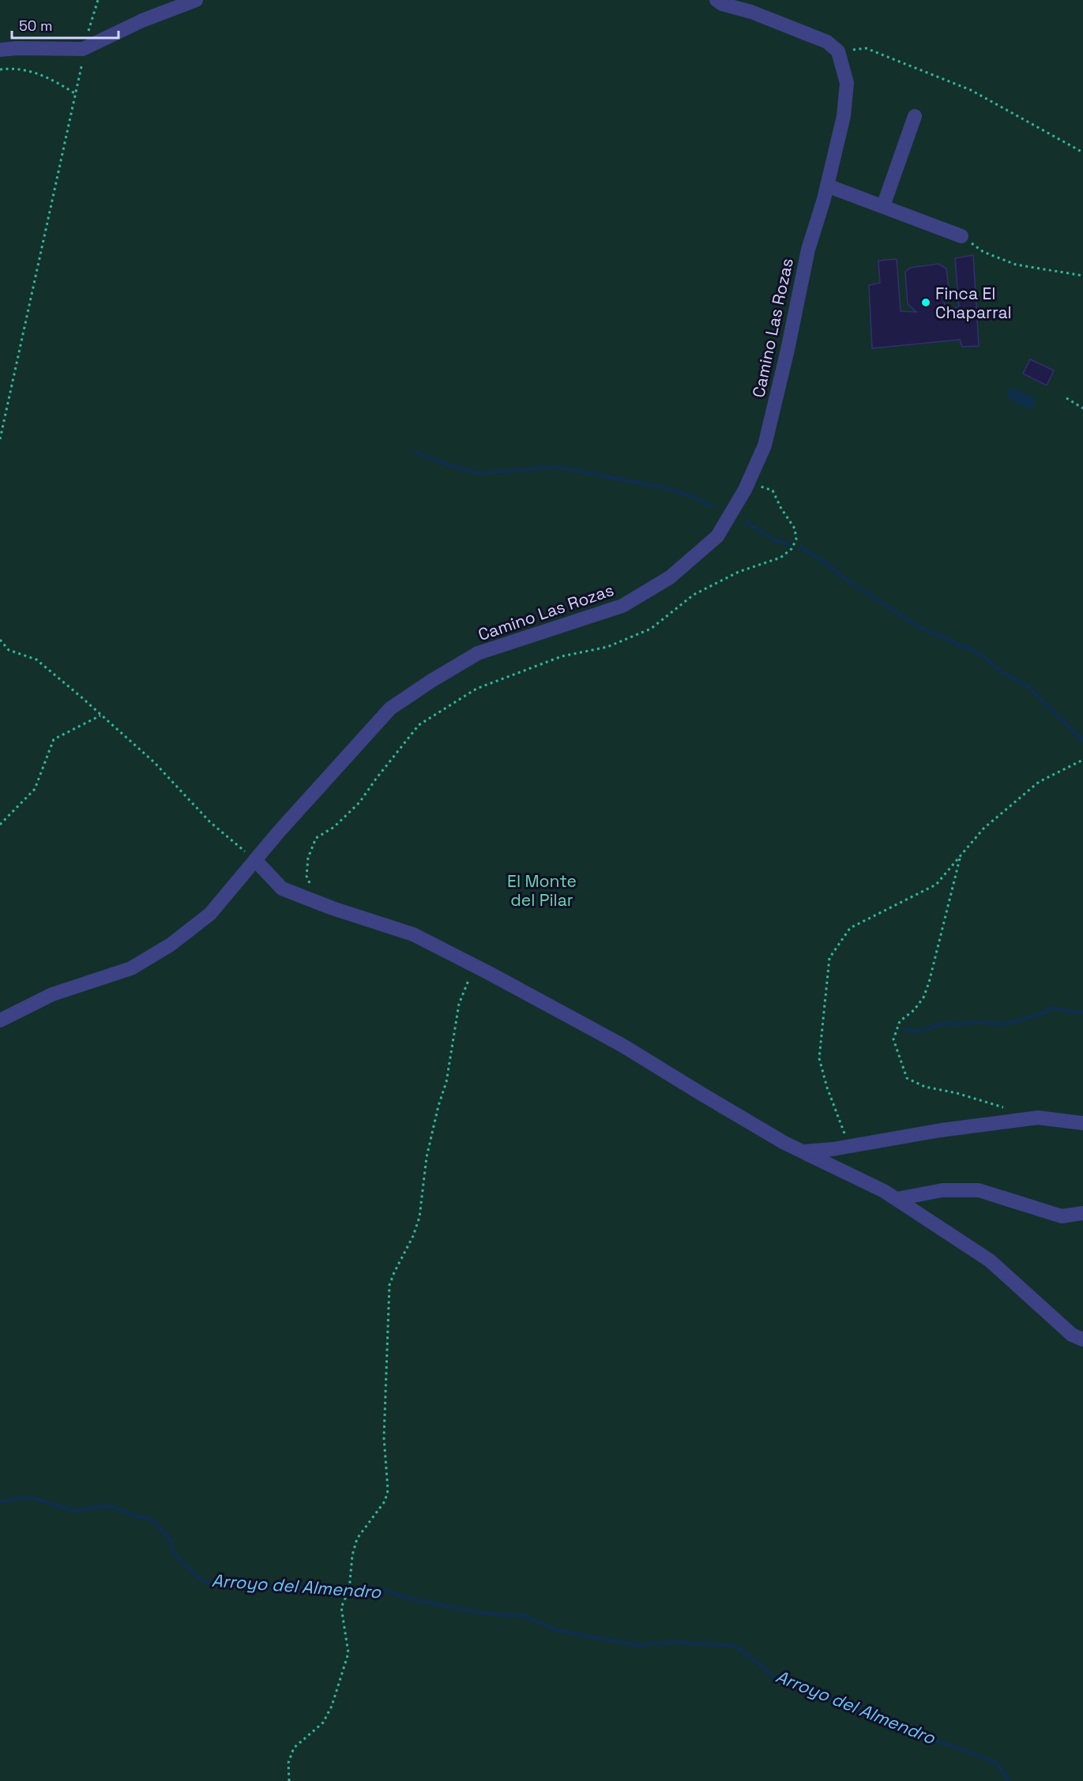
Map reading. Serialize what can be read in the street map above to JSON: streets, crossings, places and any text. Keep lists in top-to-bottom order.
{
  "streets": {
    "street": ["Camino Las Rozas"]
  },
  "water": ["Arroyo del Almendro"],
  "parks": ["El Monte del Pilar"],
  "places": ["Finca El Chaparral"],
  "scale_bar": "50 m"
}
